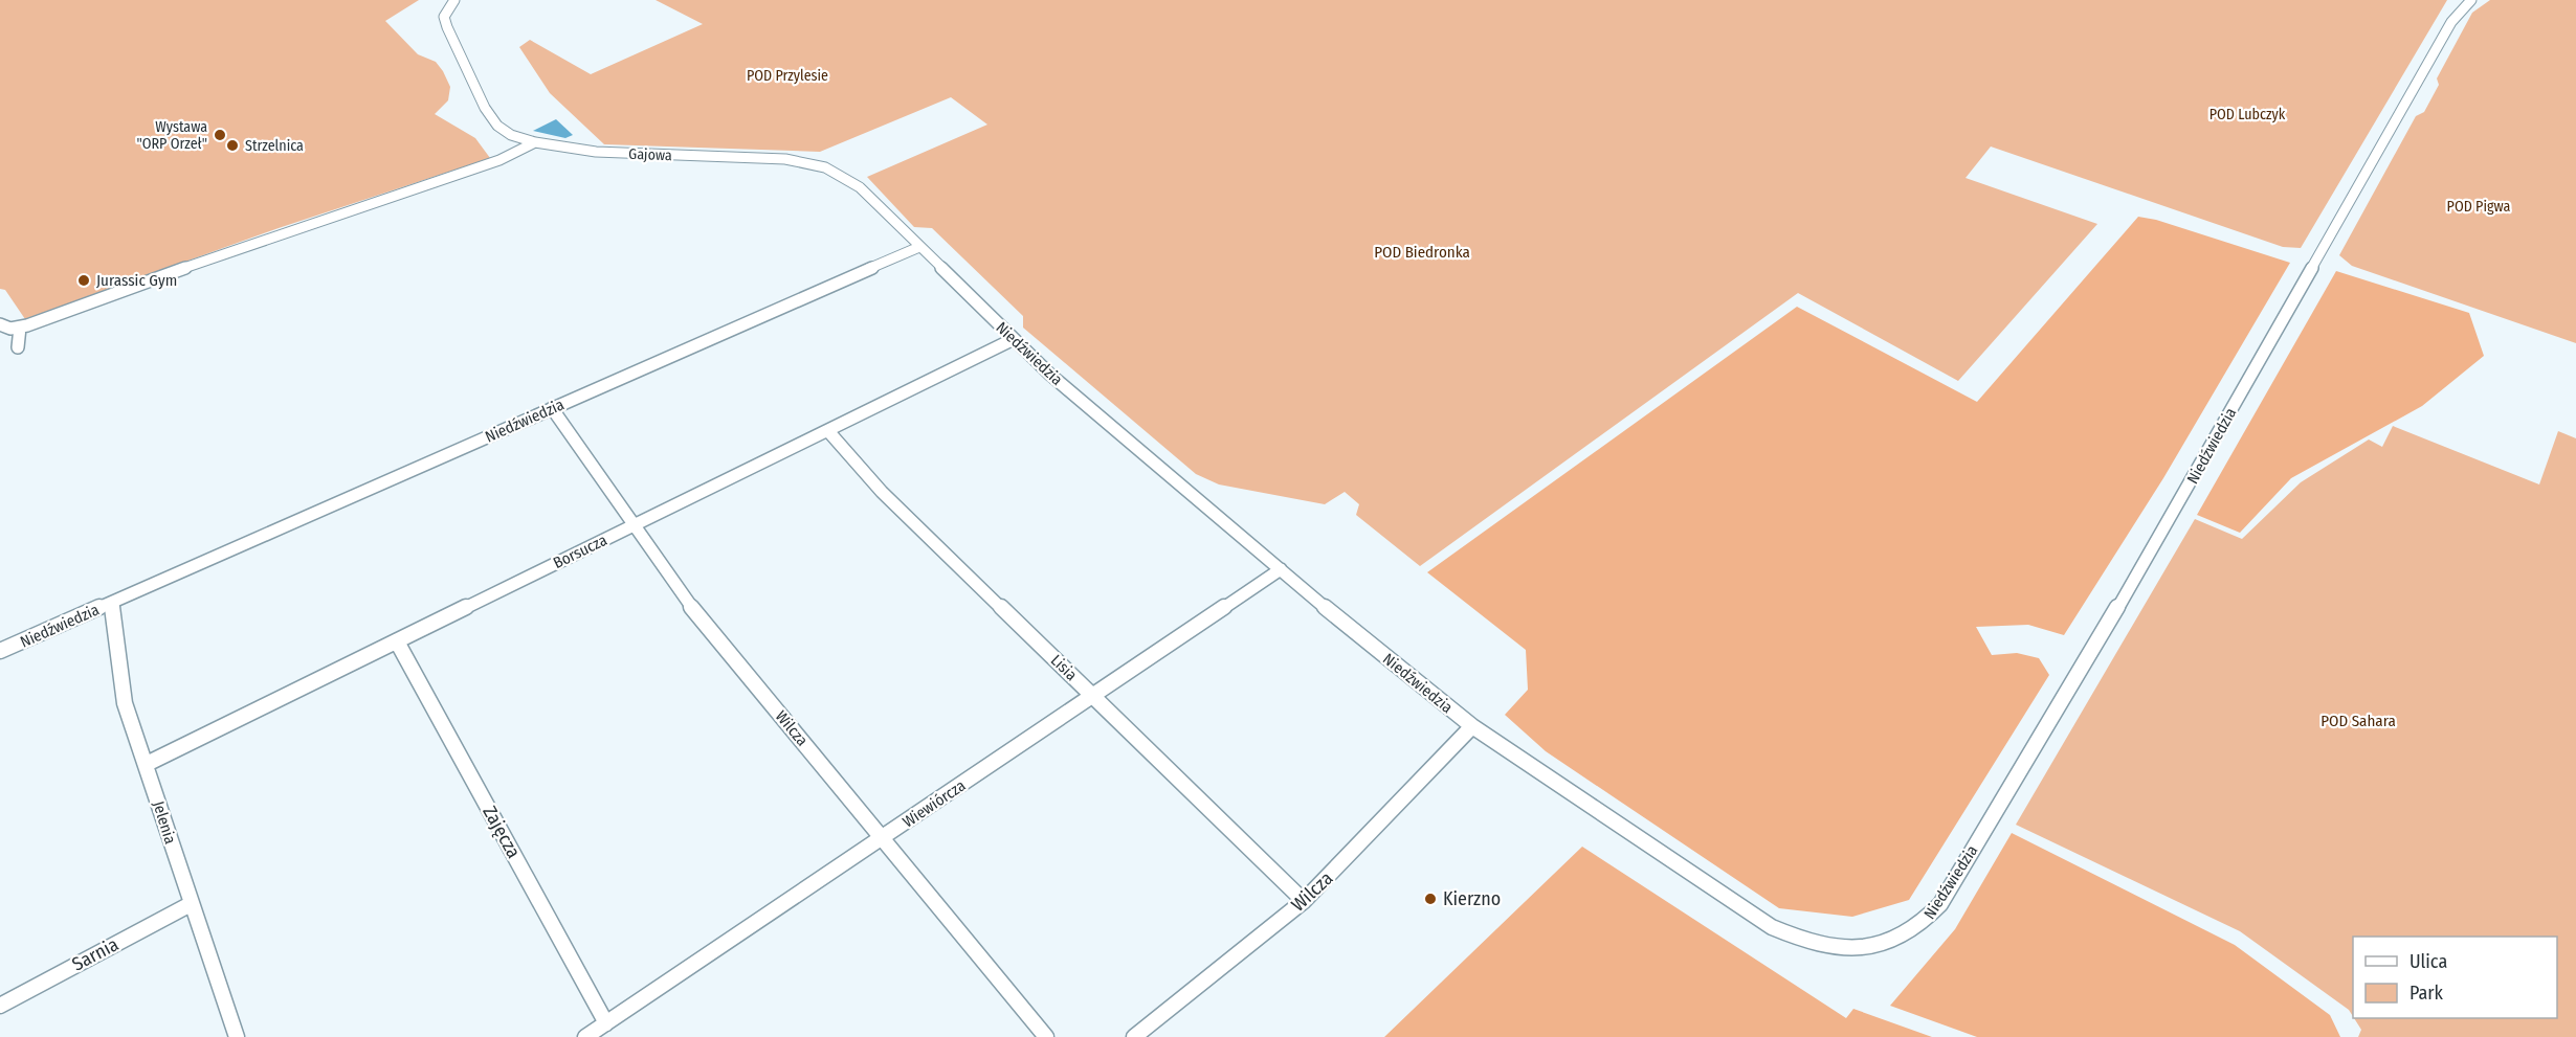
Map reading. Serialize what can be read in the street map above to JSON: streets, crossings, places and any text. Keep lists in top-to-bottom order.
{
  "streets": {
    "street": [
      "Gajowa",
      "Niedźwiedzia",
      "Borsucza",
      "Lisia",
      "Wilcza",
      "Wiewiórcza",
      "Jelenia",
      "Zajęcza",
      "Sarnia"
    ]
  },
  "crossings": [
    ["Gajowa", "Niedźwiedzia"],
    ["Niedźwiedzia", "Borsucza"],
    ["Niedźwiedzia", "Wilcza"],
    ["Niedźwiedzia", "Wiewiórcza"],
    ["Niedźwiedzia", "Jelenia"],
    ["Borsucza", "Lisia"],
    ["Borsucza", "Wilcza"],
    ["Borsucza", "Jelenia"],
    ["Borsucza", "Zajęcza"],
    ["Lisia", "Wilcza"],
    ["Lisia", "Wiewiórcza"],
    ["Wilcza", "Wiewiórcza"],
    ["Wiewiórcza", "Zajęcza"],
    ["Jelenia", "Sarnia"]
  ],
  "parks": [
    "POD Przylesie",
    "POD Lubczyk",
    "POD Pigwa",
    "POD Biedronka",
    "POD Sahara"
  ],
  "places": [
    "Wystawa \"ORP Orzeł\"",
    "Strzelnica",
    "Jurassic Gym",
    "Kierzno"
  ],
  "legend": ["Ulica", "Park"]
}
